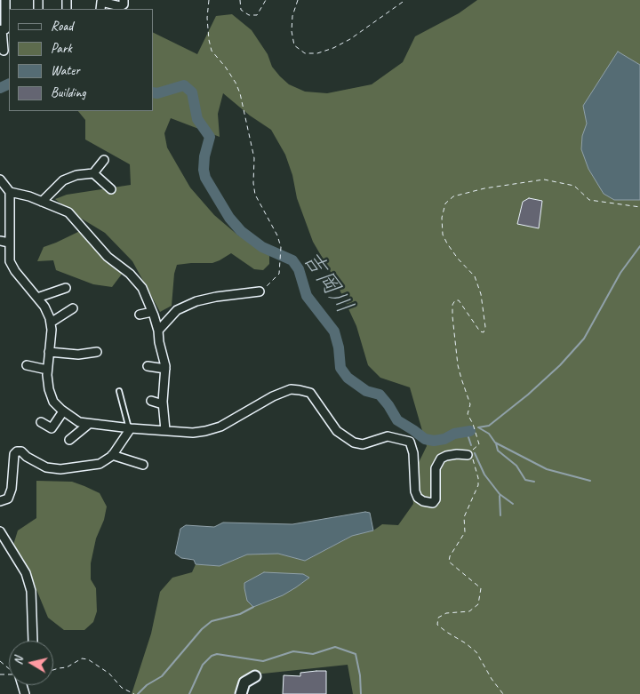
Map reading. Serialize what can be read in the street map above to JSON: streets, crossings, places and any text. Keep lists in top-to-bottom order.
{
  "water": ["吉岡川"],
  "legend": [
    "Road",
    "Park",
    "Water",
    "Building"
  ],
  "north": "left"
}
